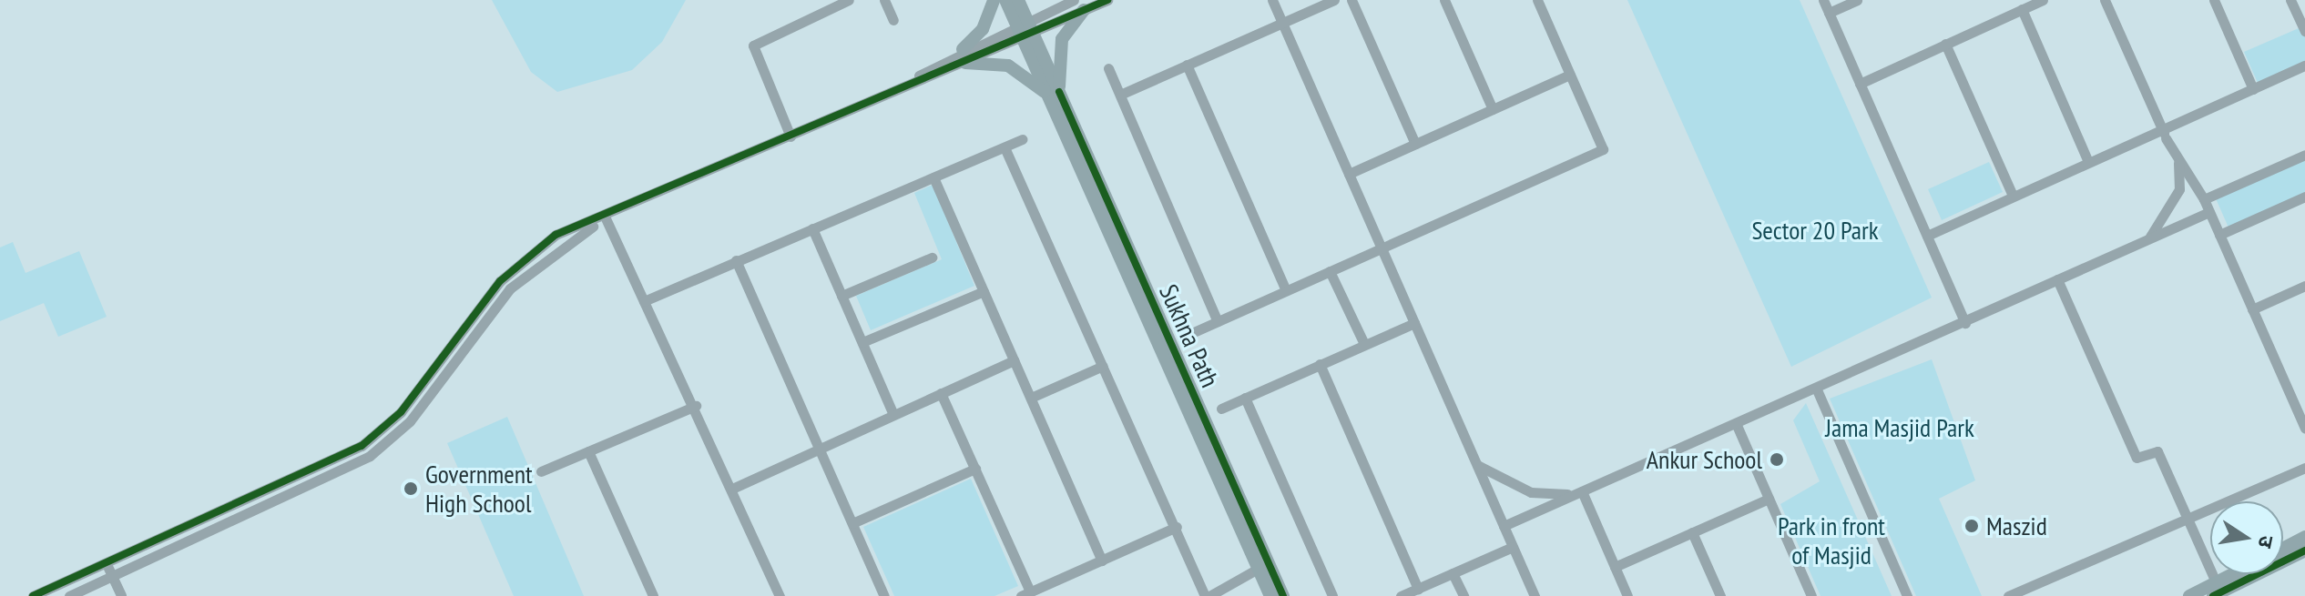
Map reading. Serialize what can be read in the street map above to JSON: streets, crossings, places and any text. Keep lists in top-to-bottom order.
{
  "streets": {
    "main road": ["Sukhna Path"]
  },
  "parks": ["Sector 20 Park", "Jama Masjid Park", "Park in front of Masjid"],
  "places": ["Ankur School", "Government High School", "Maszid"],
  "north": "right"
}
